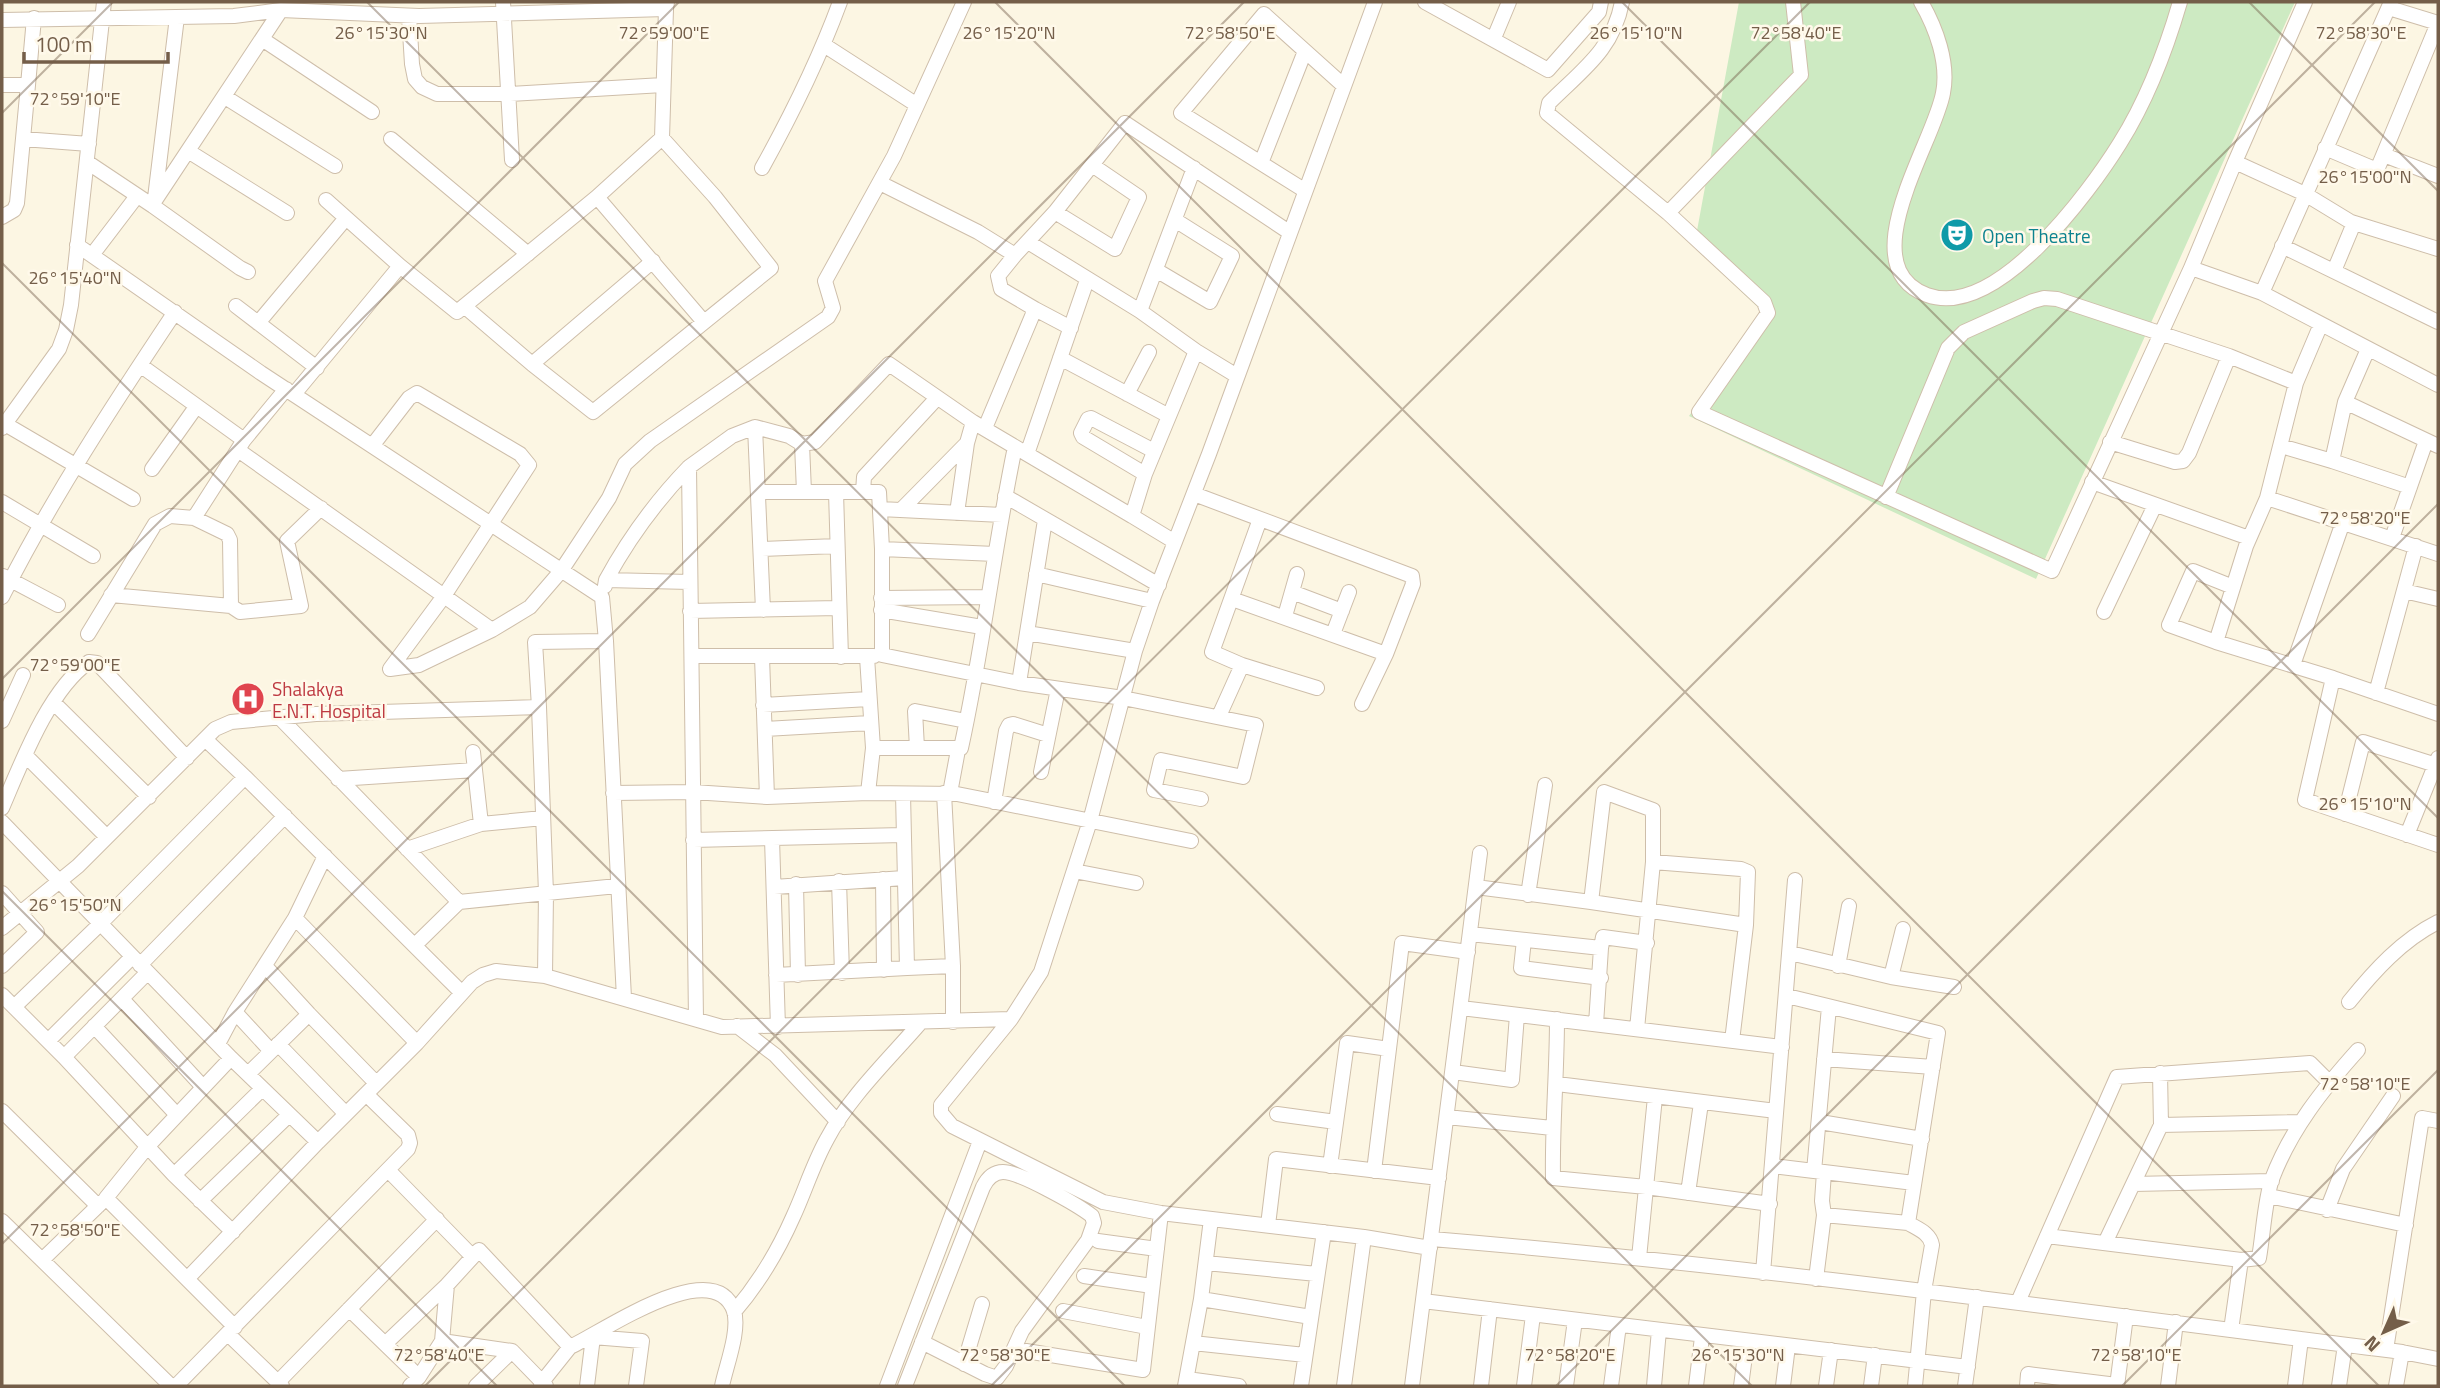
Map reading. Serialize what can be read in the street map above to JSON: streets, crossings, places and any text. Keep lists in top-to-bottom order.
{
  "places": {
    "theatre": ["Open Theatre"],
    "hospital": ["Shalakya E.N.T. Hospital"]
  },
  "scale_bar": "100 m",
  "north": "bottom left",
  "coordinates": [
    "26°15'30\"N",
    "72°59'00\"E",
    "26°15'20\"N",
    "72°58'50\"E",
    "26°15'10\"N",
    "72°58'40\"E",
    "72°58'30\"E",
    "72°59'10\"E",
    "26°15'00\"N",
    "26°15'40\"N",
    "72°58'20\"E",
    "26°15'50\"N",
    "72°58'10\"E"
  ]
}
